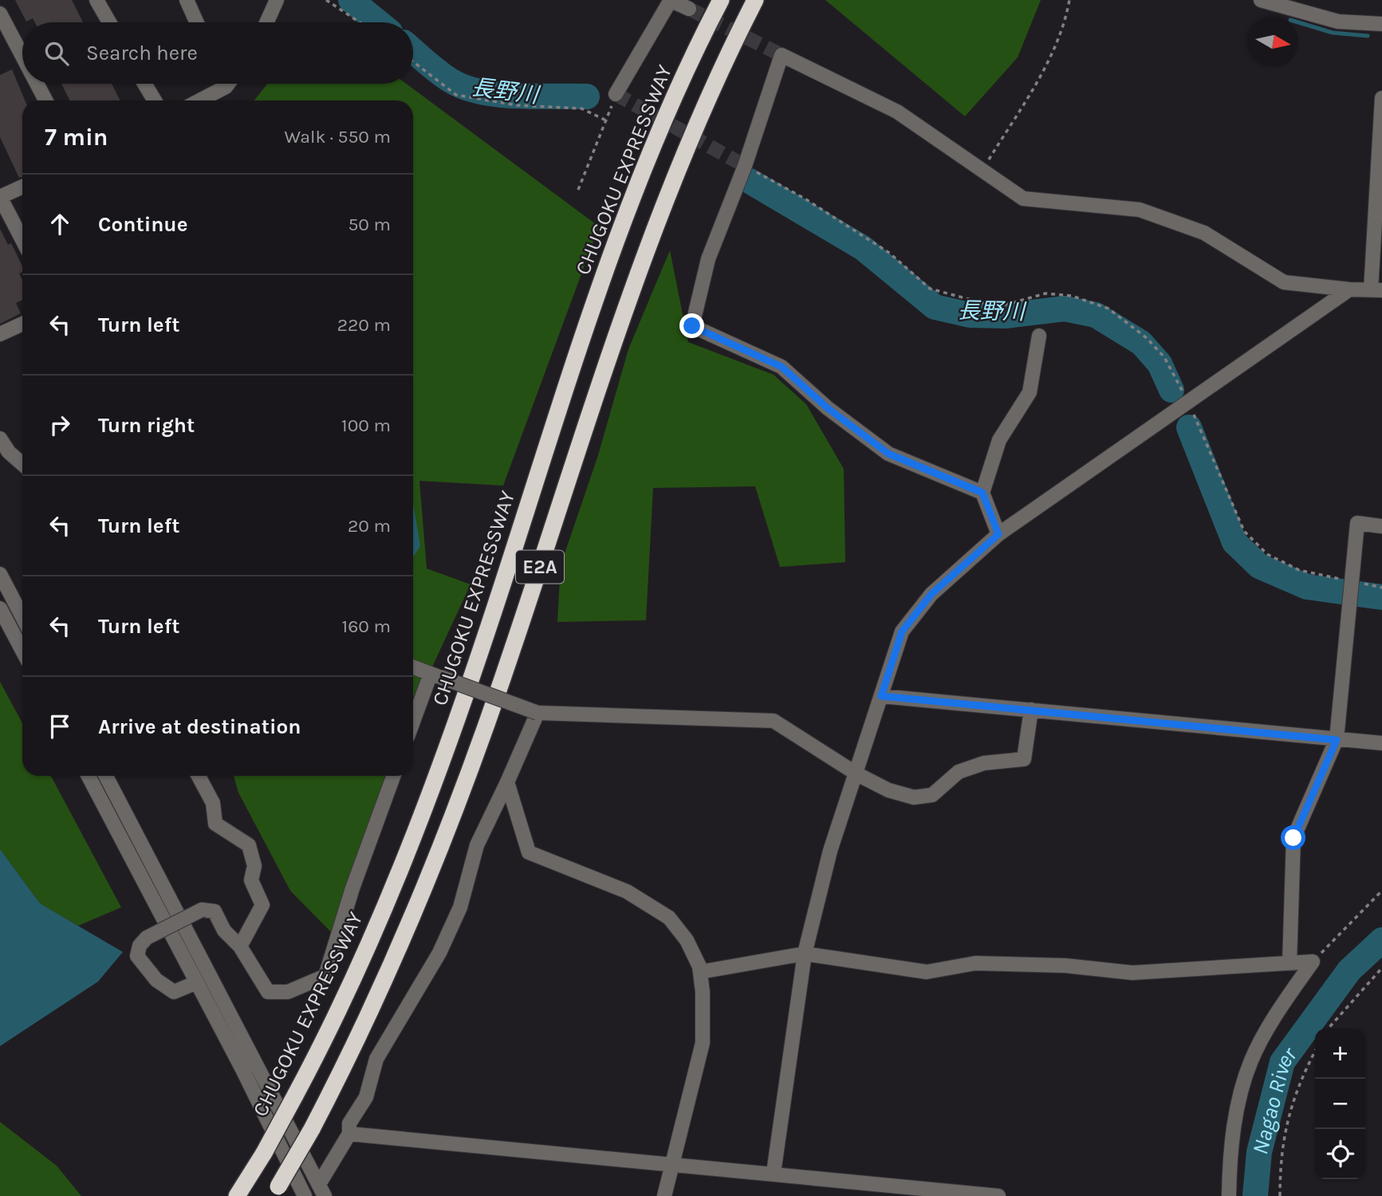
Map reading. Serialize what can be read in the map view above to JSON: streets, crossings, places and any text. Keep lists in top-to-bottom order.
{
  "streets": {
    "highway": ["CHUGOKU EXPRESSWAY", "E2A"]
  },
  "water": ["長野川", "Nagao River"],
  "north": "right",
  "page": {
    "search": "Search here",
    "heading": ["7 min", "Walk · 550 m"],
    "list": [
      ["Continue", "50 m"],
      ["Turn left", "220 m"],
      ["Turn right", "100 m"],
      ["Turn left", "20 m"],
      ["Turn left", "160 m"],
      "Arrive at destination"
    ],
    "map_buttons": ["+", "−"]
  }
}
